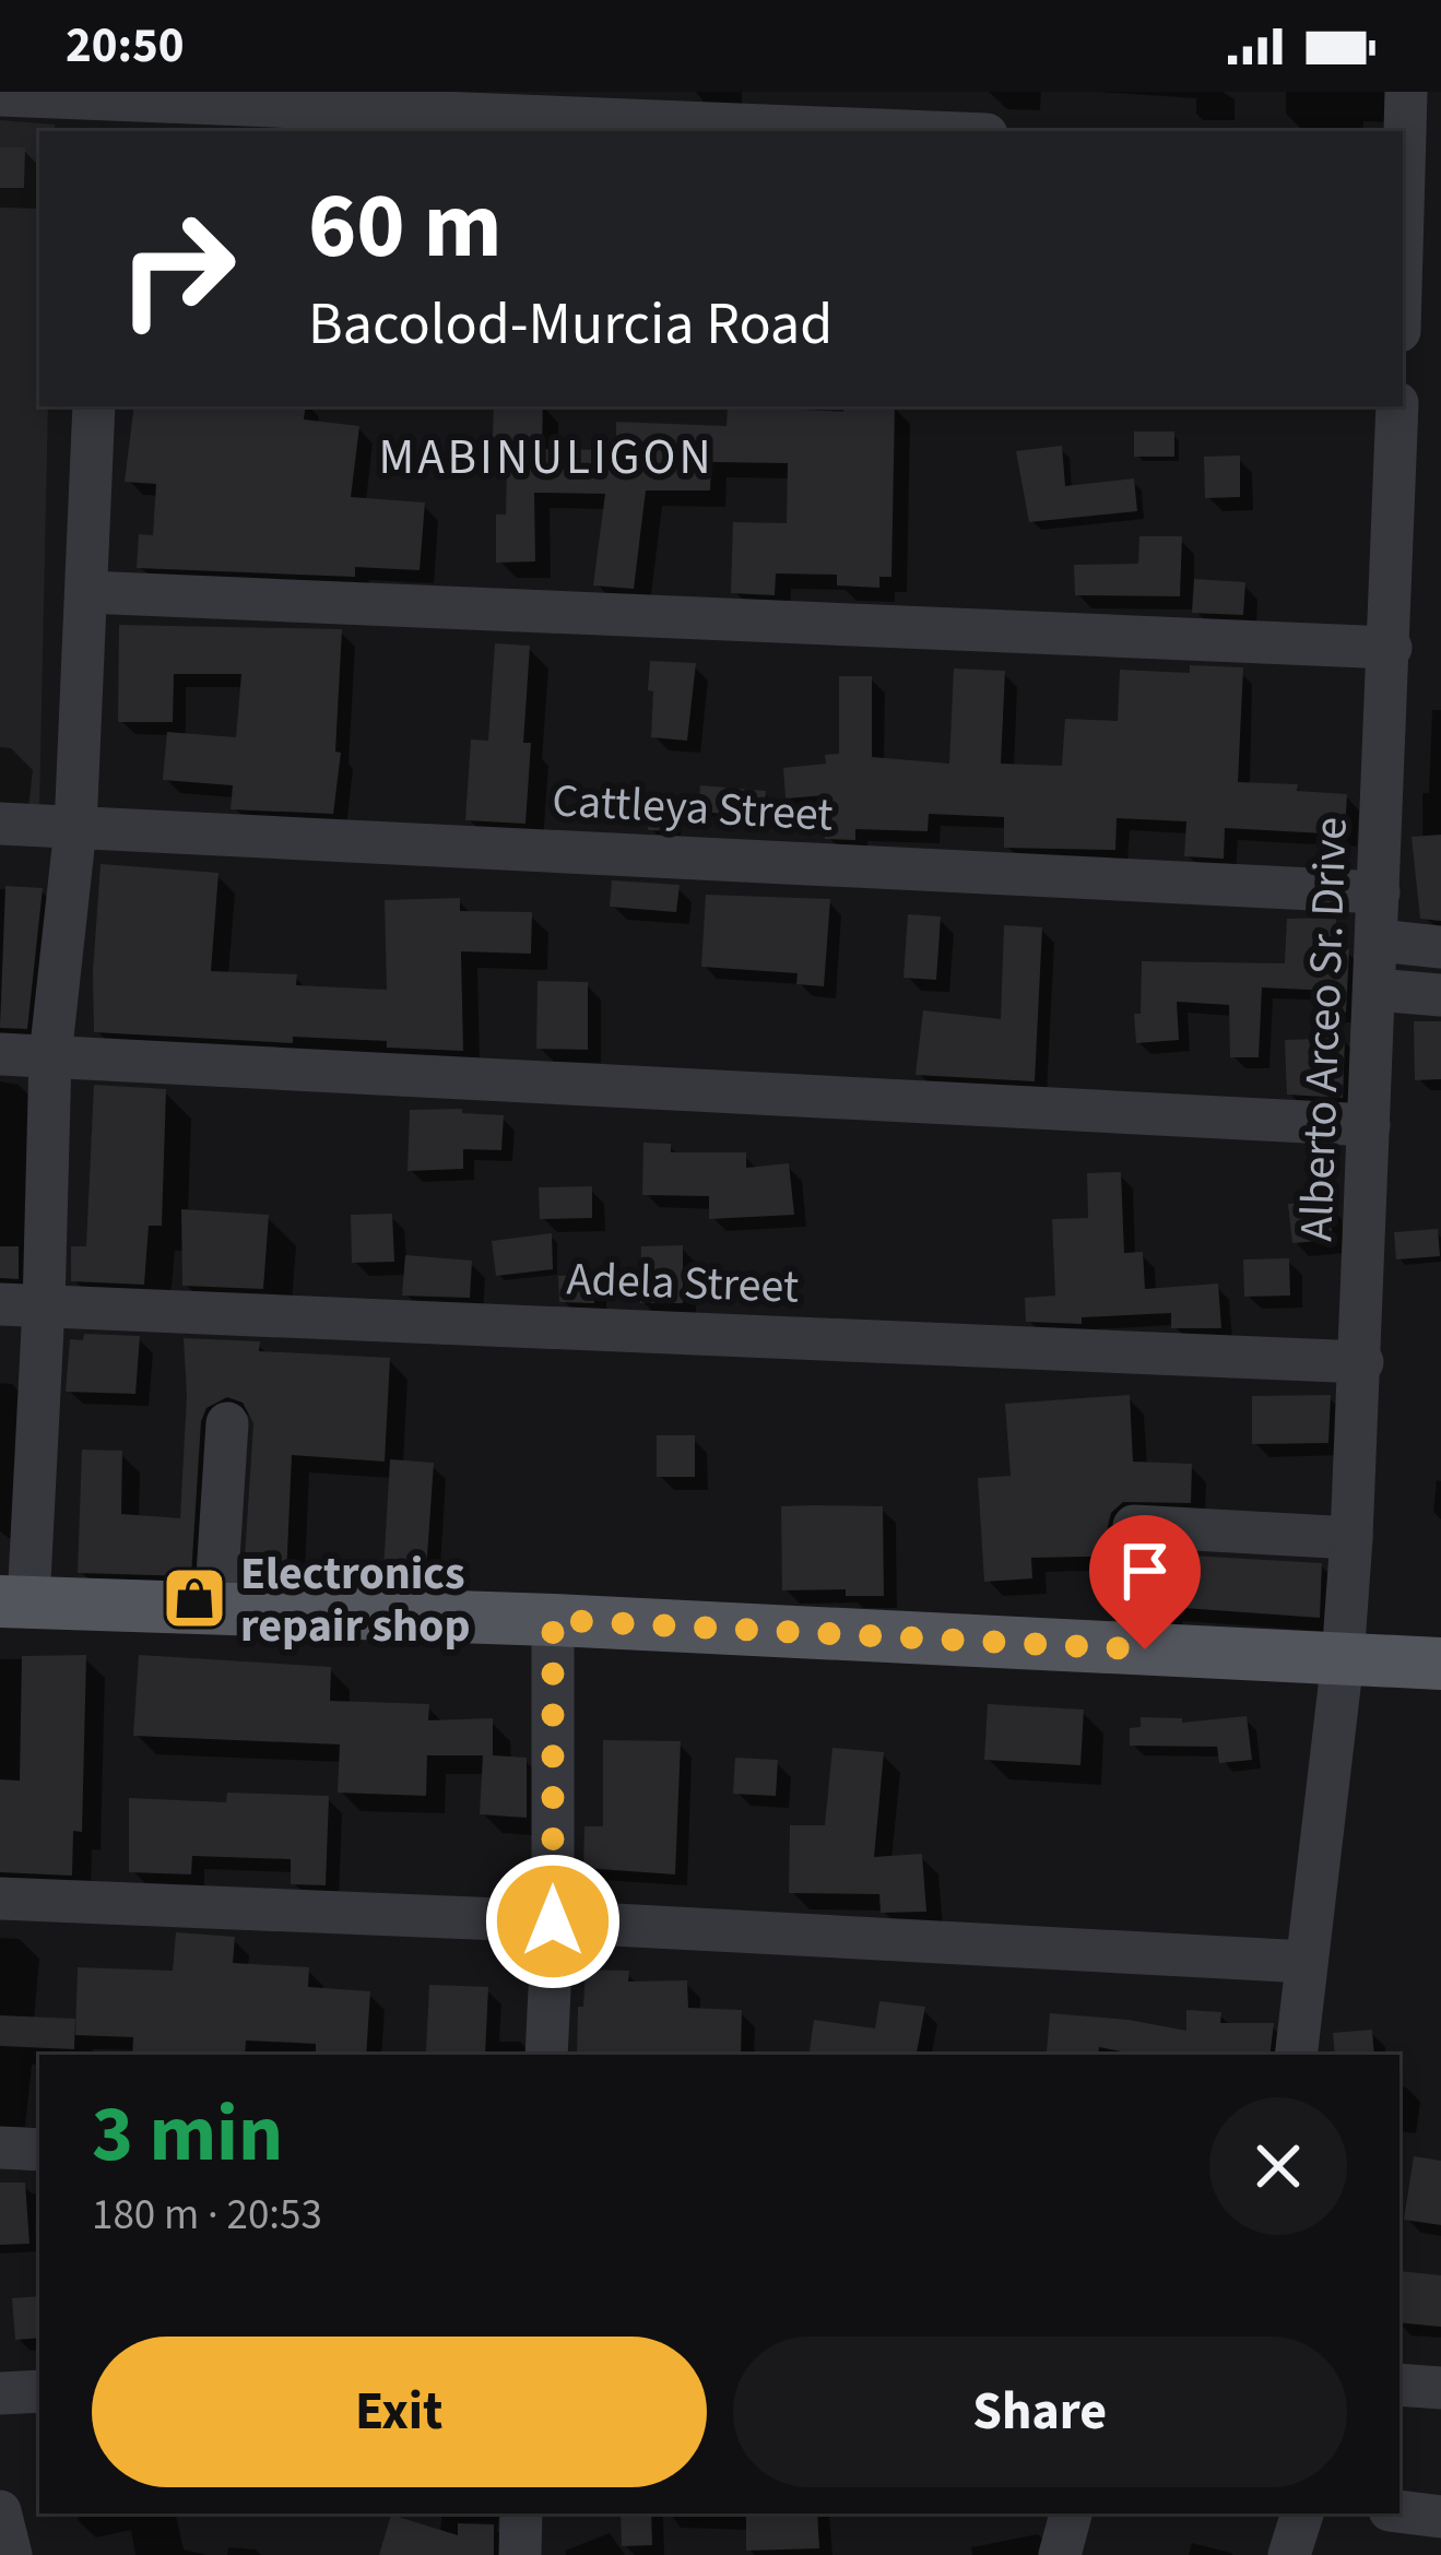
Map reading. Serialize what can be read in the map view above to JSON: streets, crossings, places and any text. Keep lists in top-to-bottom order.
{
  "streets": {
    "street": ["Cattleya Street", "Alberto Arceo Sr. Drive", "Adela Street"]
  },
  "crossings": [
    ["Cattleya Street", "Alberto Arceo Sr. Drive"],
    ["Alberto Arceo Sr. Drive", "Adela Street"]
  ],
  "districts": ["MABINULIGON"],
  "places": {
    "shop": ["Electronics repair shop"]
  },
  "page": {
    "status": "20:50",
    "turn": ["60 m", "Bacolod-Murcia Road"],
    "heading": ["3 min", "180 m · 20:53"],
    "buttons": ["Exit", "Share"]
  }
}
